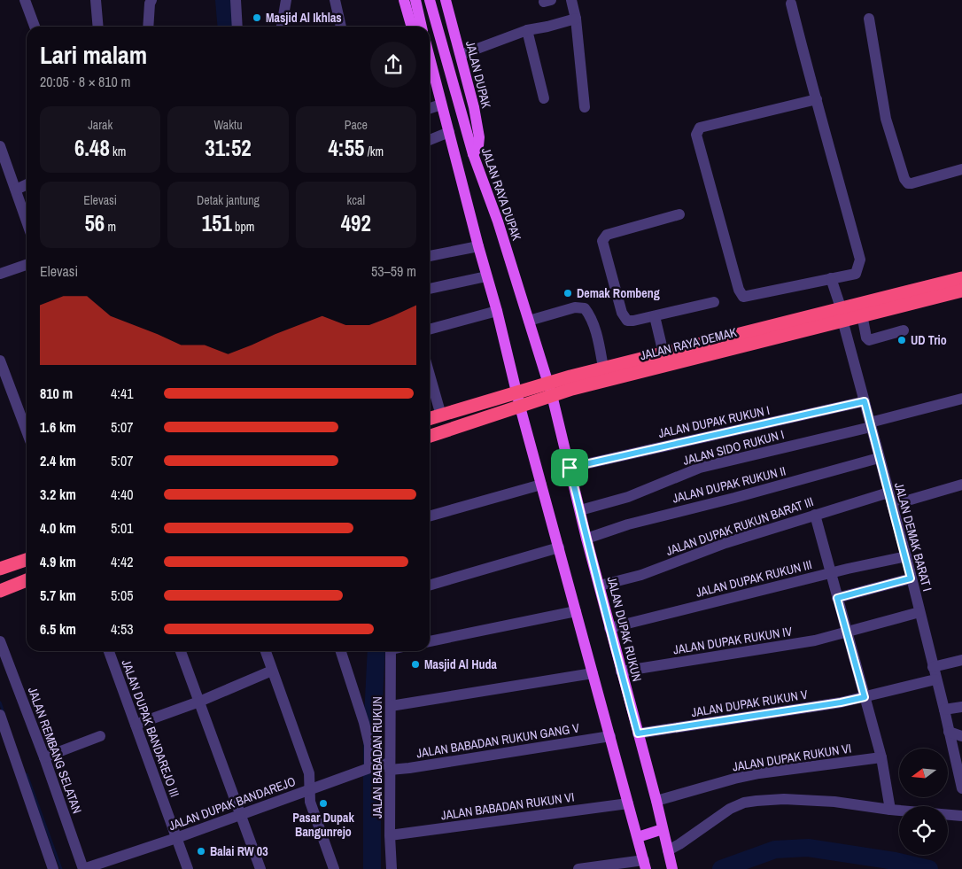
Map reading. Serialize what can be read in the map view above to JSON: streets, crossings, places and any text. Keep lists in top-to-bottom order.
{
  "streets": {
    "highway": ["JALAN RAYA DEMAK"],
    "main road": ["JALAN DUPAK", "JALAN RAYA DUPAK", "JALAN DUPAK RUKUN"],
    "street": [
      "JALAN DUPAK RUKUN I",
      "JALAN SIDO RUKUN I",
      "JALAN DUPAK RUKUN II",
      "JALAN DUPAK RUKUN BARAT III",
      "JALAN DEMAK BARAT I",
      "JALAN DUPAK RUKUN III",
      "JALAN DUPAK RUKUN IV",
      "JALAN DUPAK RUKUN V",
      "JALAN DUPAK BANDAREJO III",
      "JALAN BABADAN RUKUN GANG V",
      "JALAN REMBANG SELATAN",
      "JALAN BABADAN RUKUN",
      "JALAN DUPAK RUKUN VI",
      "JALAN DUPAK BANDAREJO",
      "JALAN BABADAN RUKUN VI"
    ]
  },
  "crossings": [
    ["JALAN DUPAK", "JALAN RAYA DUPAK"],
    ["JALAN RAYA DUPAK", "JALAN RAYA DEMAK"],
    ["JALAN RAYA DUPAK", "JALAN DUPAK RUKUN"],
    ["JALAN RAYA DEMAK", "JALAN DEMAK BARAT I"],
    ["JALAN RAYA DEMAK", "JALAN DUPAK RUKUN"],
    ["JALAN DUPAK RUKUN I", "JALAN DEMAK BARAT I"],
    ["JALAN DUPAK RUKUN I", "JALAN DUPAK RUKUN"],
    ["JALAN SIDO RUKUN I", "JALAN DEMAK BARAT I"],
    ["JALAN SIDO RUKUN I", "JALAN DUPAK RUKUN"],
    ["JALAN DUPAK RUKUN II", "JALAN DEMAK BARAT I"],
    ["JALAN DUPAK RUKUN II", "JALAN DUPAK RUKUN"],
    ["JALAN DUPAK RUKUN BARAT III", "JALAN DEMAK BARAT I"],
    ["JALAN DUPAK RUKUN BARAT III", "JALAN DUPAK RUKUN"],
    ["JALAN DEMAK BARAT I", "JALAN DUPAK RUKUN III"],
    ["JALAN DEMAK BARAT I", "JALAN DUPAK RUKUN IV"],
    ["JALAN DEMAK BARAT I", "JALAN DUPAK RUKUN V"],
    ["JALAN DUPAK RUKUN III", "JALAN DUPAK RUKUN"],
    ["JALAN DUPAK RUKUN", "JALAN DUPAK RUKUN IV"],
    ["JALAN DUPAK RUKUN", "JALAN DUPAK RUKUN V"],
    ["JALAN DUPAK RUKUN", "JALAN DUPAK RUKUN VI"],
    ["JALAN DUPAK BANDAREJO III", "JALAN DUPAK BANDAREJO"],
    ["JALAN BABADAN RUKUN GANG V", "JALAN BABADAN RUKUN"],
    ["JALAN BABADAN RUKUN GANG V", "JALAN DUPAK BANDAREJO"],
    ["JALAN REMBANG SELATAN", "JALAN DUPAK BANDAREJO"],
    ["JALAN BABADAN RUKUN", "JALAN DUPAK BANDAREJO"],
    ["JALAN BABADAN RUKUN", "JALAN BABADAN RUKUN VI"]
  ],
  "places": [
    "Masjid Al Ikhlas",
    "Demak Rombeng",
    "UD Trio",
    "Masjid Al Huda",
    "Pasar Dupak Bangunrejo",
    "Balai RW 03"
  ],
  "north": "left",
  "page": {
    "heading": ["Lari malam", "20:05 · 8 × 810 m"],
    "stats": [
      ["Jarak", "6.48 km"],
      ["Waktu", "31:52"],
      ["Pace", "4:55 /km"],
      ["Elevasi", "56 m"],
      ["Detak jantung", "151 bpm"],
      ["kcal", "492"]
    ],
    "chart": ["Elevasi", "53–59 m"],
    "list": [
      {
        "name": "810 m",
        "note": "4:41"
      },
      {
        "name": "1.6 km",
        "note": "5:07"
      },
      {
        "name": "2.4 km",
        "note": "5:07"
      },
      {
        "name": "3.2 km",
        "note": "4:40"
      },
      {
        "name": "4.0 km",
        "note": "5:01"
      },
      {
        "name": "4.9 km",
        "note": "4:42"
      },
      {
        "name": "5.7 km",
        "note": "5:05"
      },
      {
        "name": "6.5 km",
        "note": "4:53"
      }
    ]
  }
}
